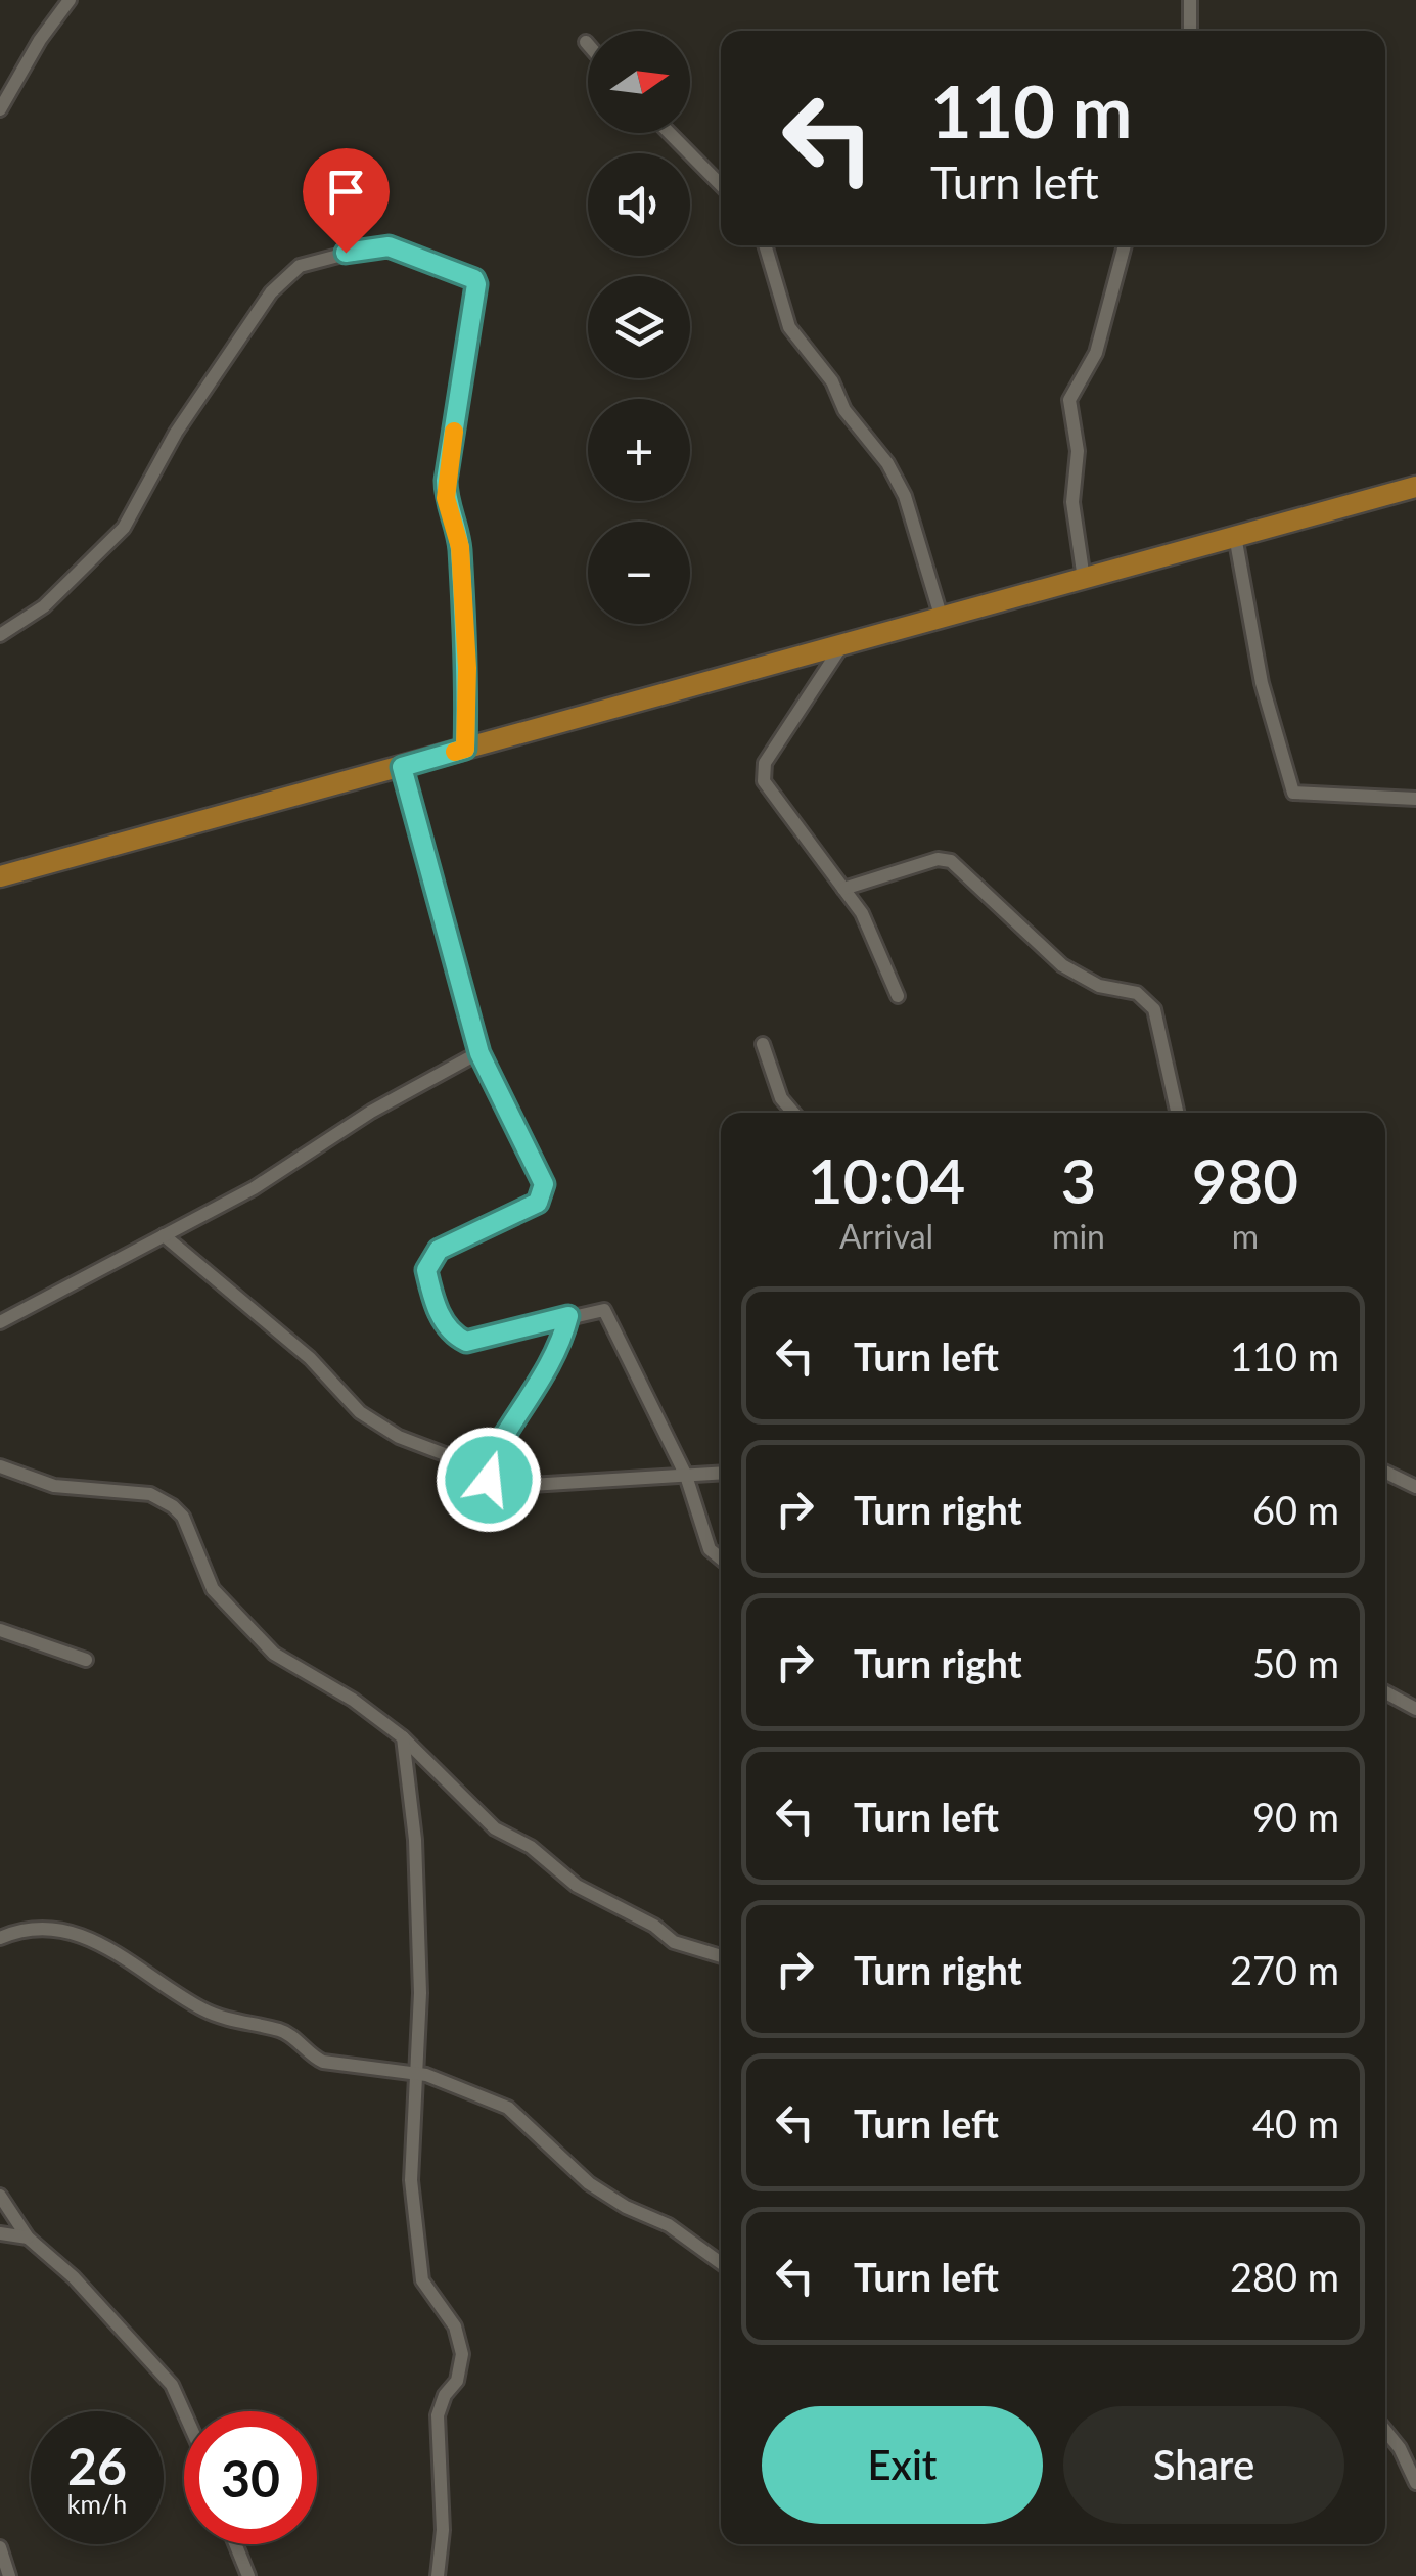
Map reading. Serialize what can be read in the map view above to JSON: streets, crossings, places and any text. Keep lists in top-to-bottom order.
{
  "north": "right",
  "page": {
    "map_buttons": ["+", "−"],
    "turn": ["110 m", "Turn left"],
    "eta": [
      "10:04",
      "Arrival",
      "3",
      "min",
      "980",
      "m"
    ],
    "list": [
      {
        "name": "Turn left",
        "value": "110 m"
      },
      {
        "name": "Turn right",
        "value": "60 m"
      },
      {
        "name": "Turn right",
        "value": "50 m"
      },
      {
        "name": "Turn left",
        "value": "90 m"
      },
      {
        "name": "Turn right",
        "value": "270 m"
      },
      {
        "name": "Turn left",
        "value": "40 m"
      },
      {
        "name": "Turn left",
        "value": "280 m"
      }
    ],
    "buttons": ["Exit", "Share"],
    "speed": "26 km/h",
    "limit": "30"
  }
}
